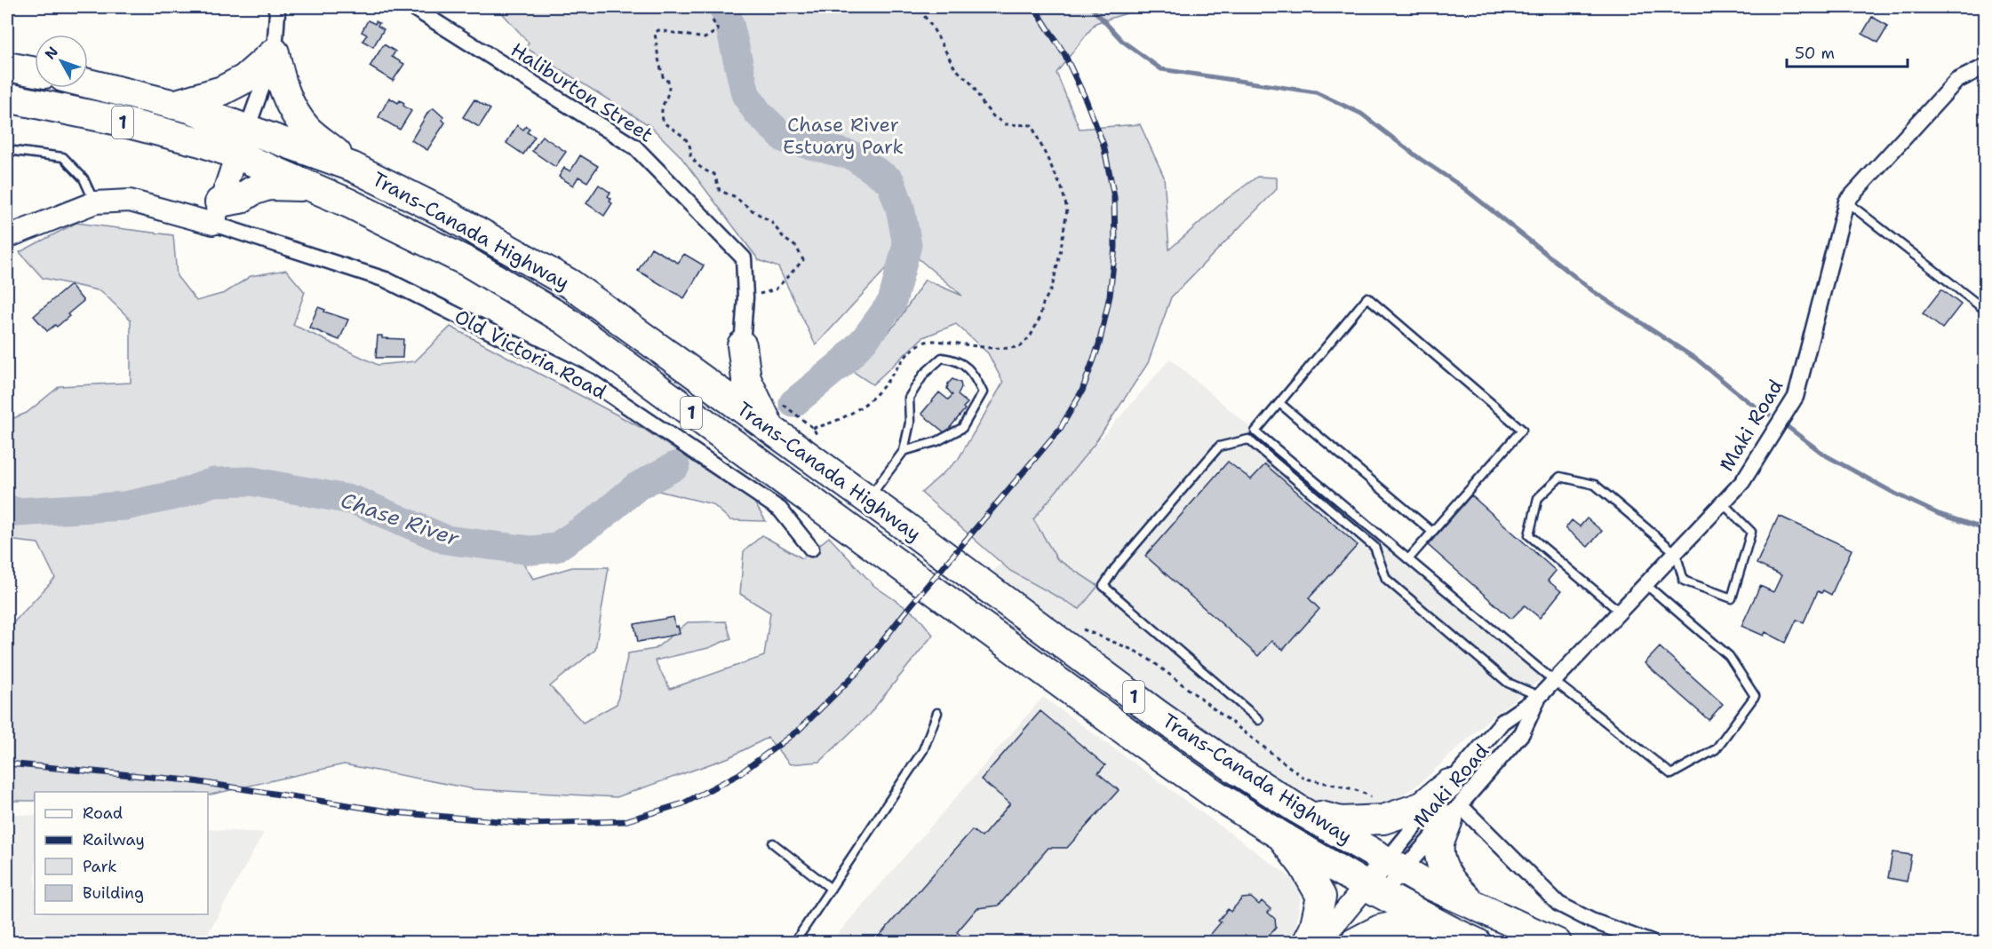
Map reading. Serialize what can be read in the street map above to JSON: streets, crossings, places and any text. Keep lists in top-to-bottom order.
{
  "streets": {
    "highway": ["1", "Trans-Canada Highway"],
    "street": ["Haliburton Street", "Old Victoria Road", "Maki Road"]
  },
  "crossings": [
    ["Trans-Canada Highway", "Maki Road"]
  ],
  "water": ["Chase River"],
  "parks": ["Chase River Estuary Park"],
  "legend": [
    "Road",
    "Railway",
    "Park",
    "Building"
  ],
  "scale_bar": "50 m",
  "north": "top left"
}
